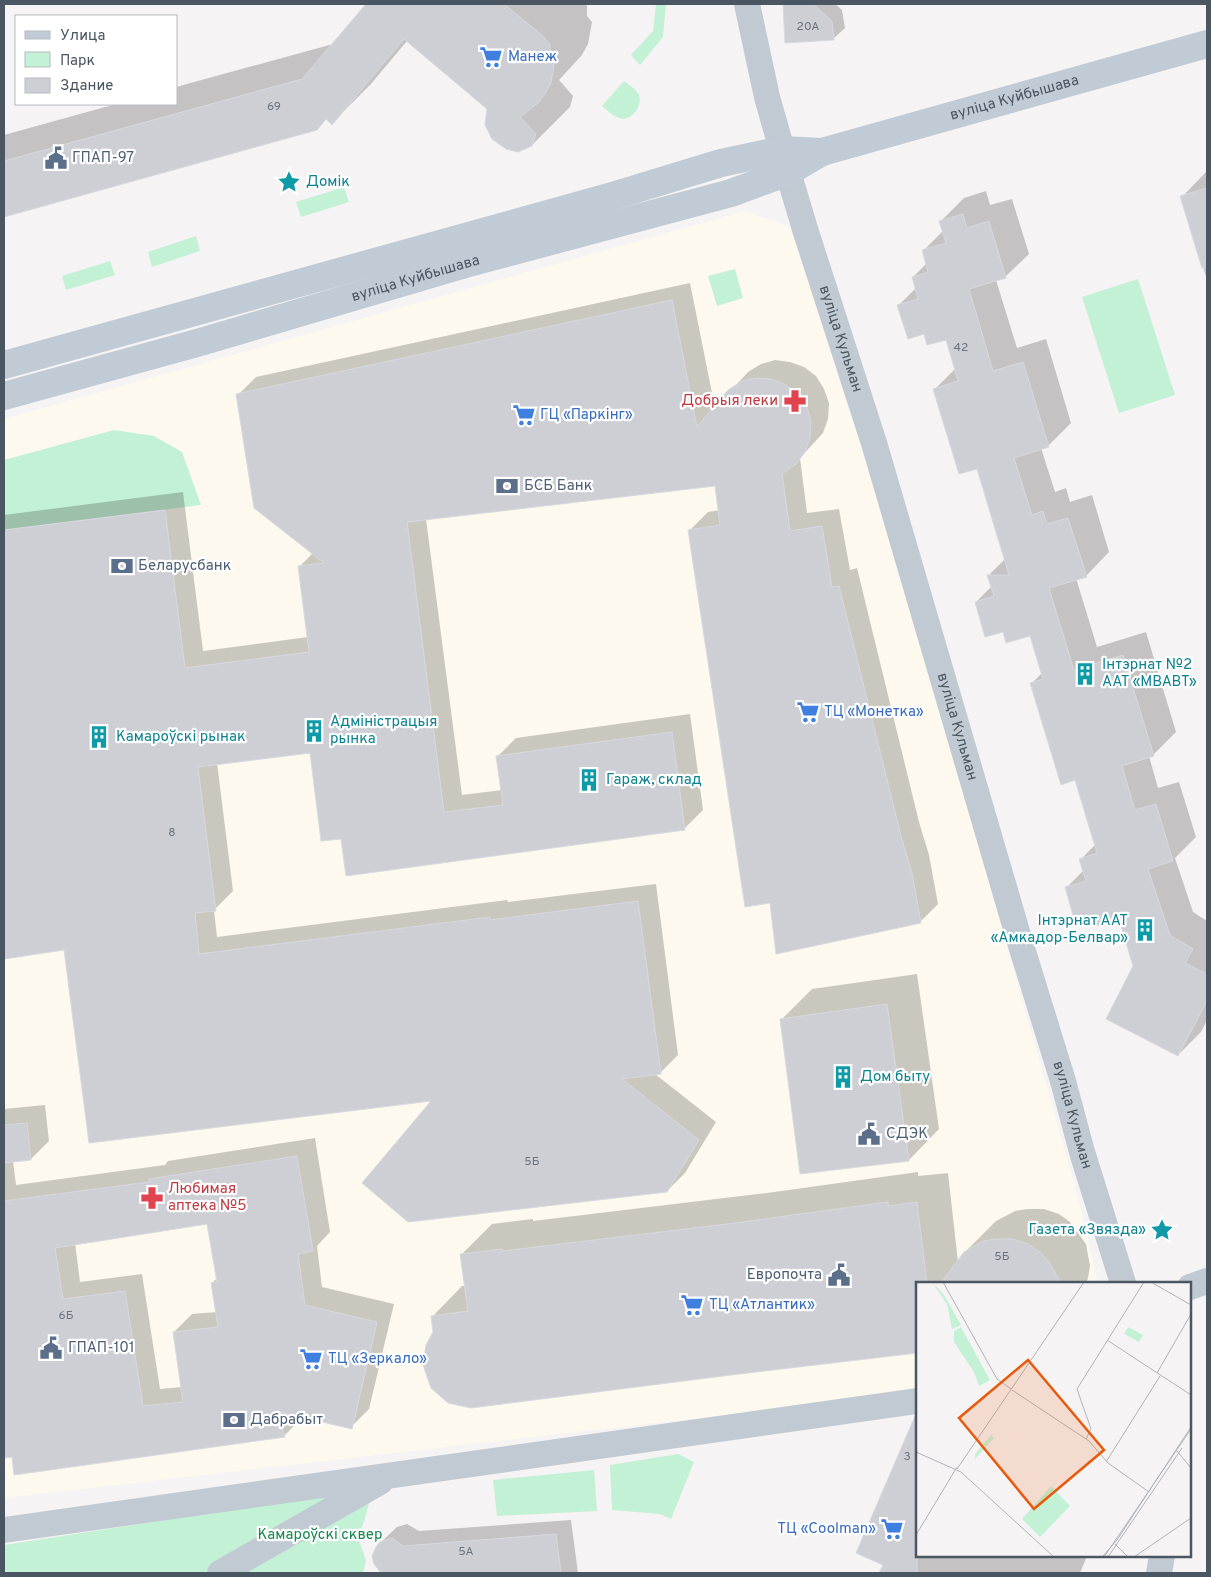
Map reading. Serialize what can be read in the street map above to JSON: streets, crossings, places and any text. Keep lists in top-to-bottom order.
{
  "streets": {
    "main road": ["вуліца Куйбышава"],
    "street": ["вуліца Кульман"]
  },
  "crossings": [
    ["вуліца Куйбышава", "вуліца Кульман"]
  ],
  "parks": ["Камароўскі сквер"],
  "places": {
    "supermarket": [
      "Манеж",
      "ГЦ «Паркінг»",
      "ТЦ «Монетка»",
      "ТЦ «Атлантик»",
      "ТЦ «Зеркало»",
      "ТЦ «Coolman»"
    ],
    "public building": [
      "ГПАП-97",
      "СДЭК",
      "Европочта",
      "ГПАП-101"
    ],
    "place": ["Домік", "Газета «Звязда»"],
    "pharmacy": ["Добрыя леки", "Любимая аптека №5"],
    "bank": ["БСБ Банк", "Беларусбанк", "Дабрабыт"],
    "building": [
      "Інтэрнат №2 ААТ «МВАВТ»",
      "Адміністрацыя рынка",
      "Камароўскі рынак",
      "Гараж, склад",
      "Інтэрнат ААТ «Амкадор-Белвар»",
      "Дом быту"
    ]
  },
  "house_numbers": [
    "20А",
    "69",
    "42",
    "8",
    "5Б",
    "5Б",
    "6Б",
    "3",
    "5А"
  ],
  "legend": ["Улица", "Парк", "Здание"]
}
